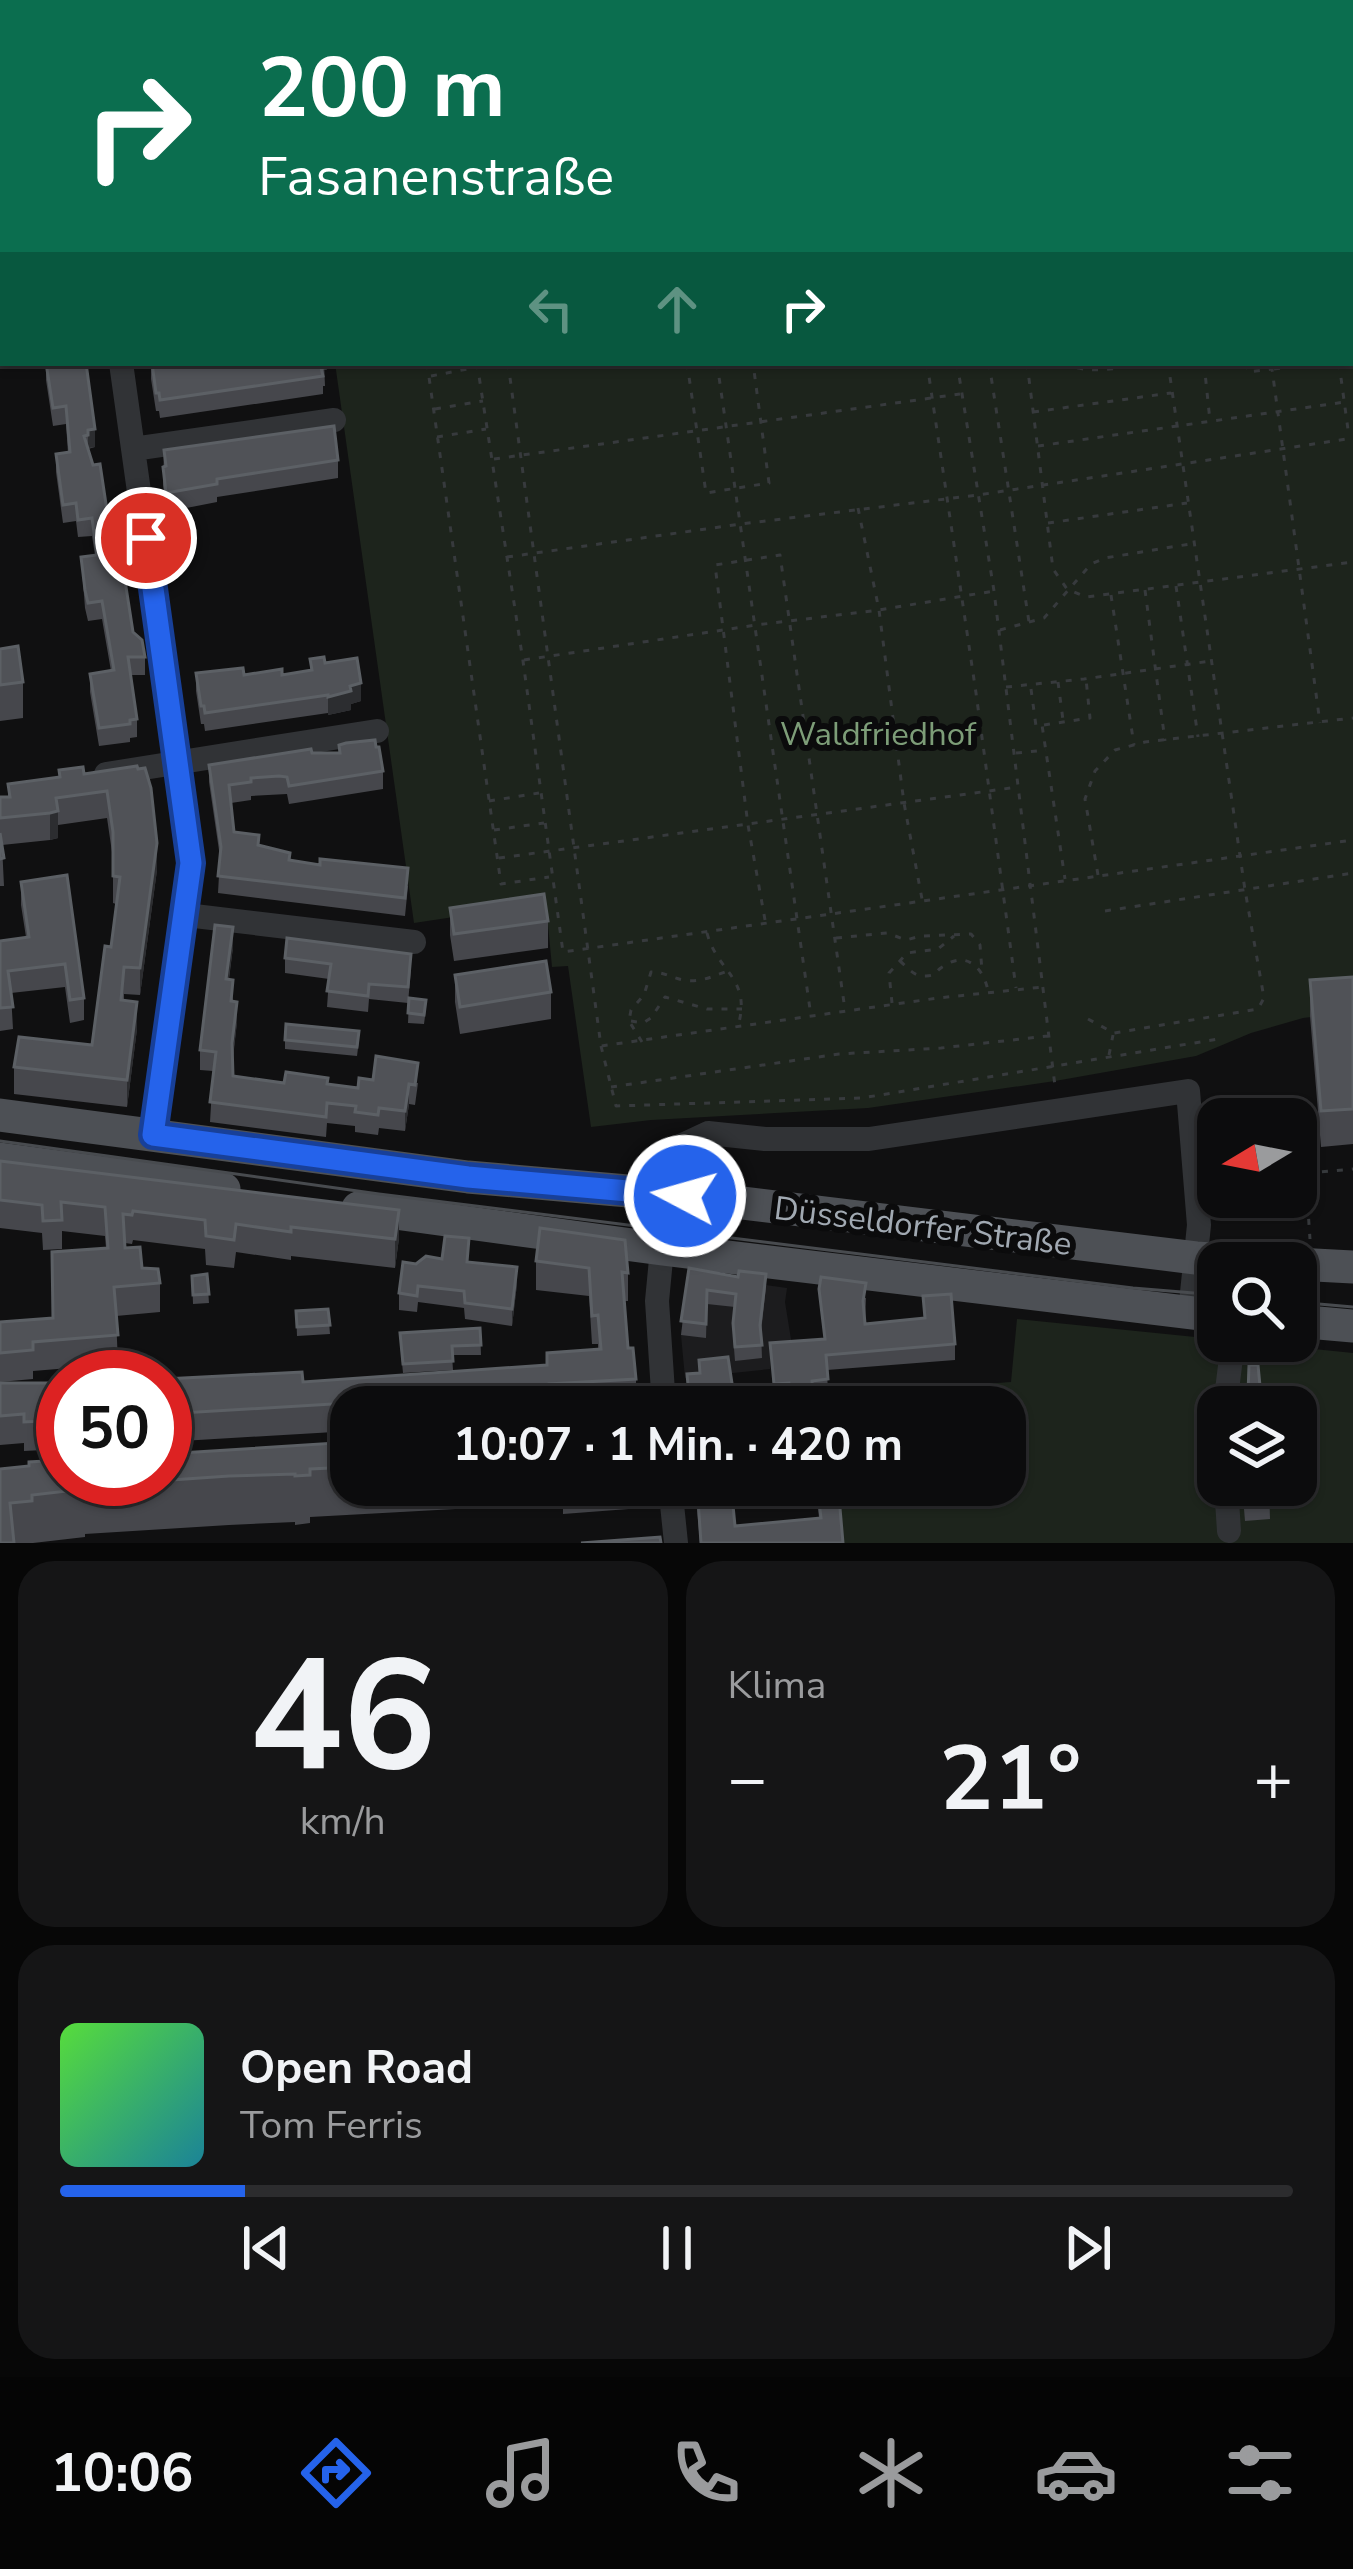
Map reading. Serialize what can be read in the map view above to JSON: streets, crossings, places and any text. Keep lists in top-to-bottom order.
{
  "streets": {
    "main road": ["Düsseldorfer Straße"]
  },
  "parks": ["Waldfriedhof"],
  "north": "left",
  "page": {
    "turn": ["200 m", "Fasanenstraße"],
    "limit": "50",
    "trip": "10:07 · 1 Min. · 420 m",
    "tile": [
      ["46", "km/h"],
      "Klima"
    ],
    "heat": ["−", "21°", "+"],
    "song": ["Open Road", "Tom Ferris"],
    "tabs": "10:06"
  }
}
